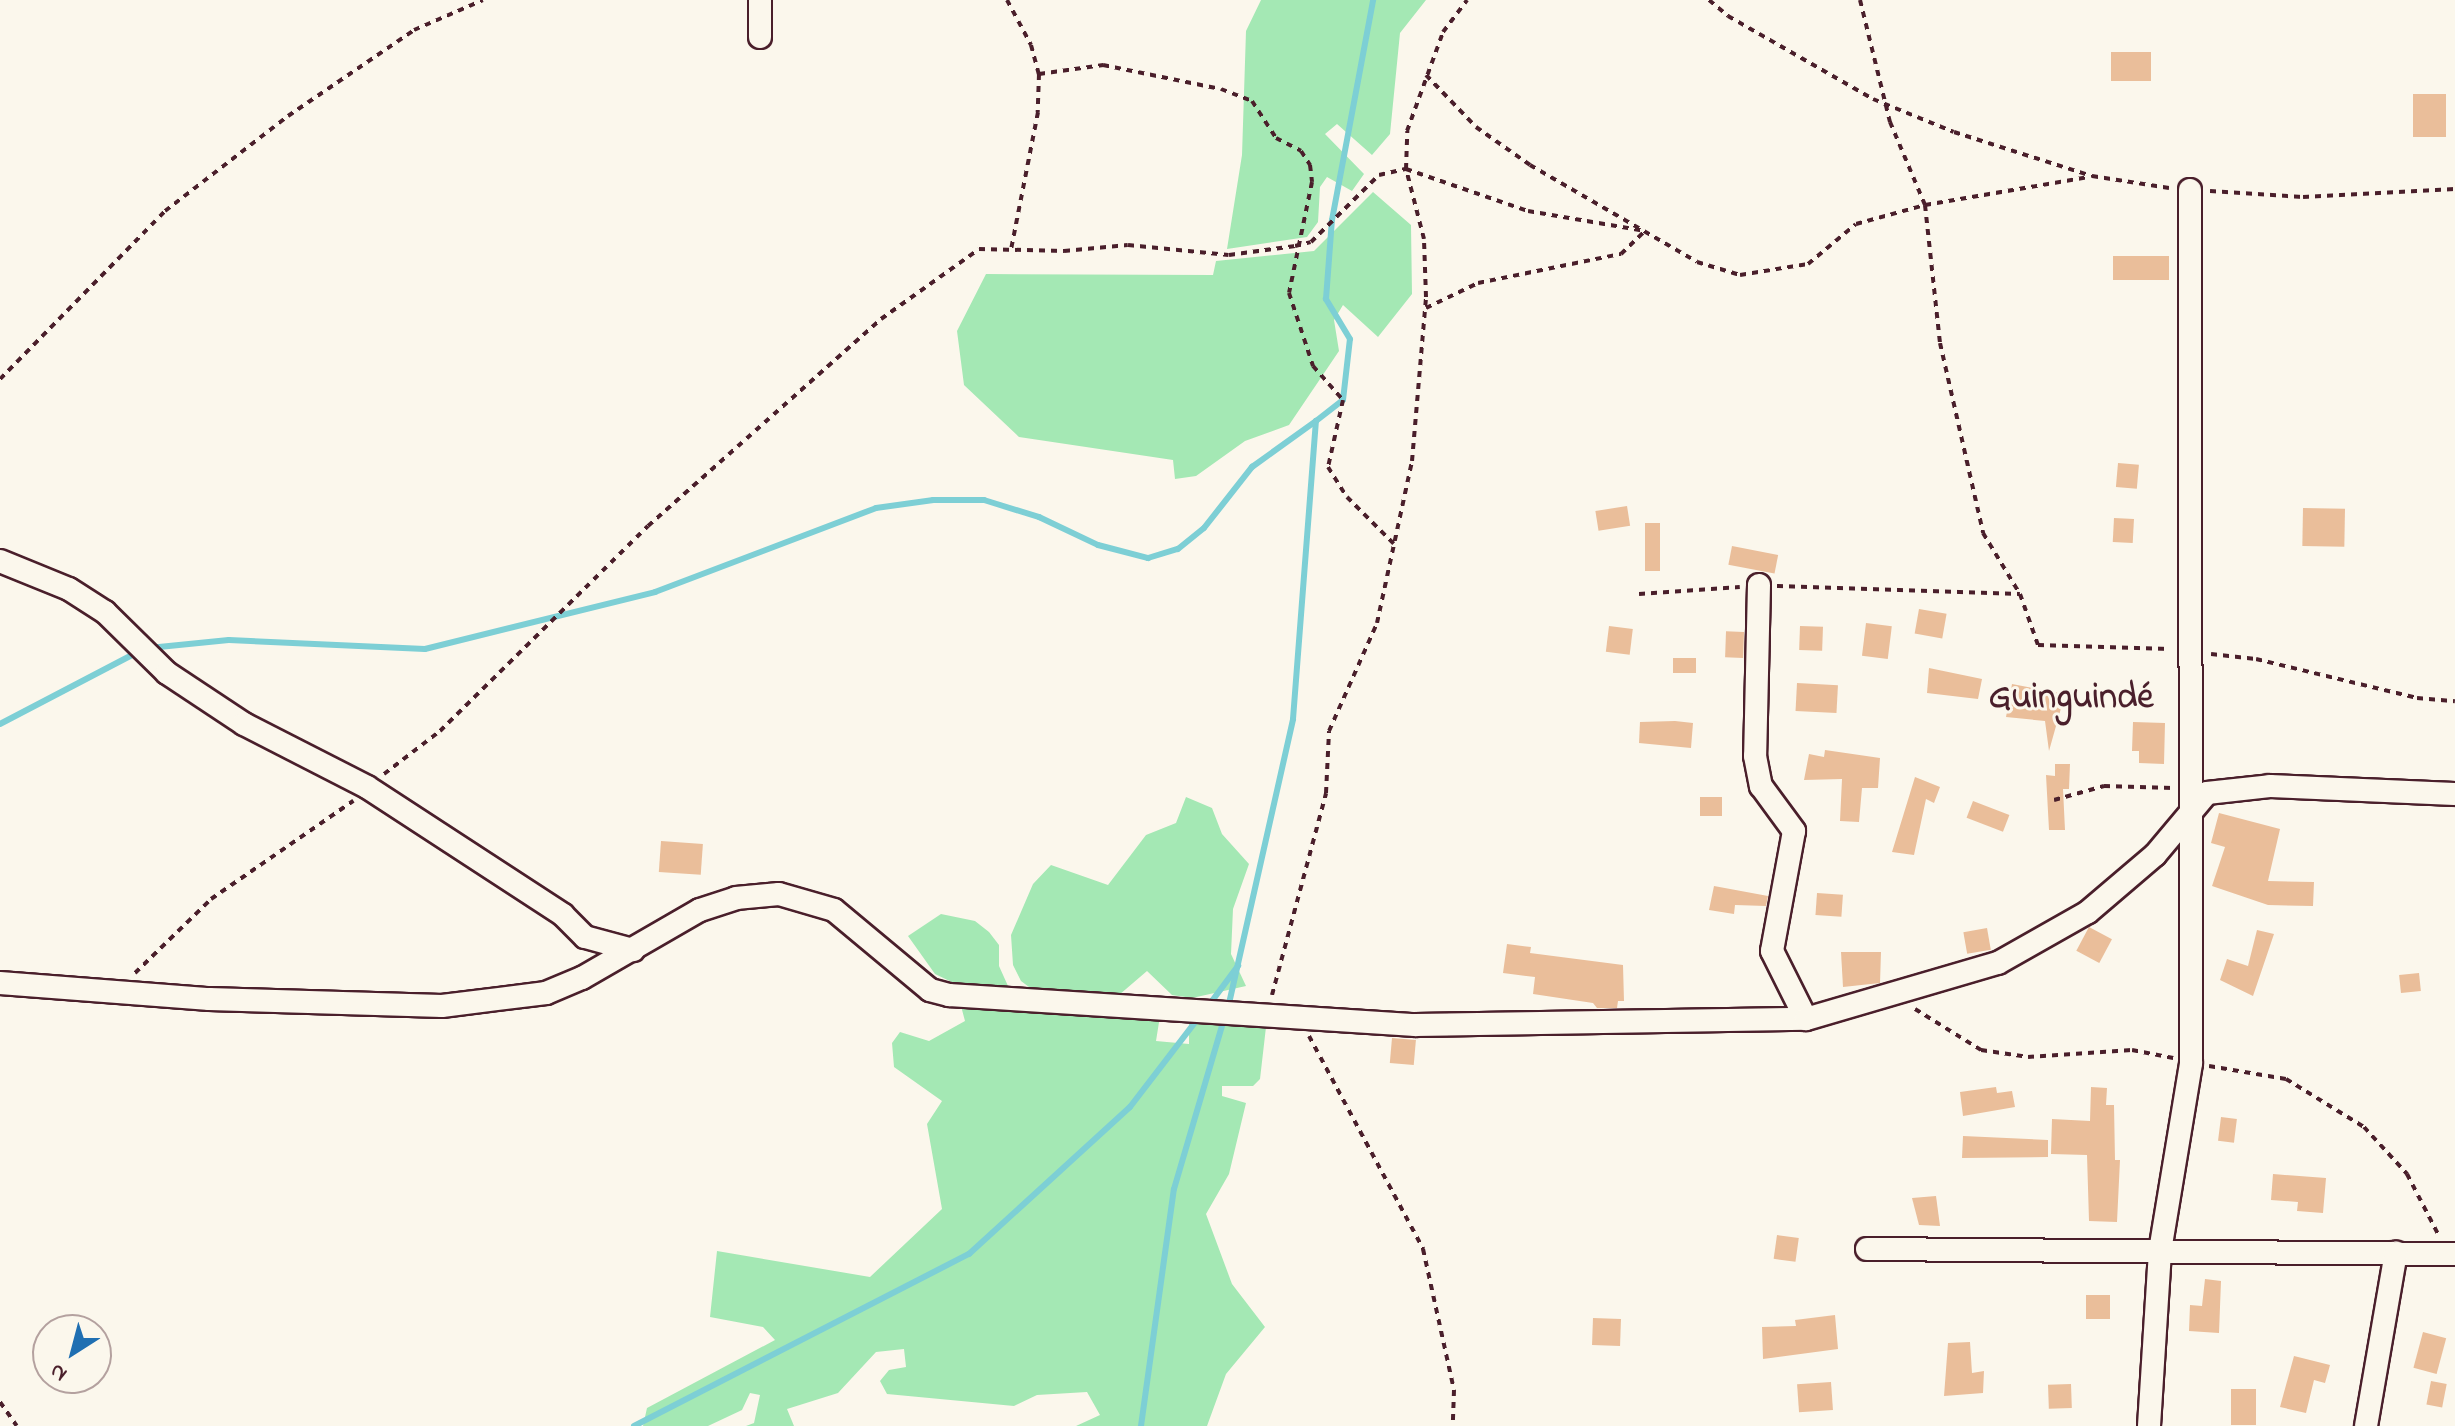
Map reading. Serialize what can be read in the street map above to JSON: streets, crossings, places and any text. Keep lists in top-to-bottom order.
{
  "districts": ["Guinguindé"],
  "north": "bottom left"
}
